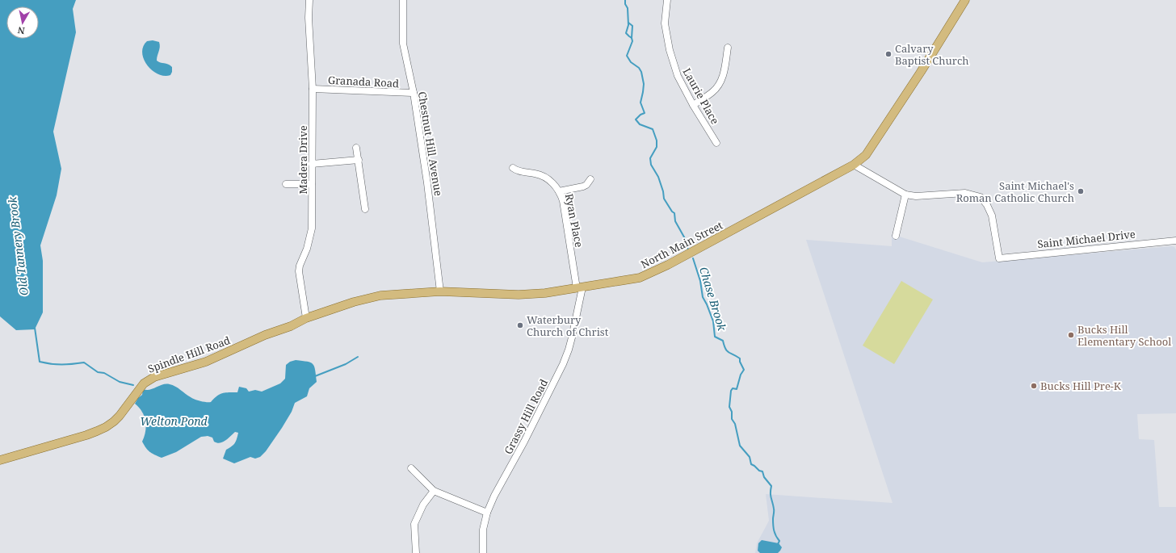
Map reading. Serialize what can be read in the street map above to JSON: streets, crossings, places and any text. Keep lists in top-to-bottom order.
{
  "streets": {
    "main road": ["North Main Street", "Spindle Hill Road"],
    "street": [
      "Granada Road",
      "Laurie Place",
      "Chestnut Hill Avenue",
      "Madera Drive",
      "Ryan Place",
      "Saint Michael Drive",
      "Grassy Hill Road"
    ]
  },
  "crossings": [
    ["Granada Road", "Chestnut Hill Avenue"],
    ["Granada Road", "Madera Drive"],
    ["Chestnut Hill Avenue", "North Main Street"],
    ["Madera Drive", "North Main Street"],
    ["Ryan Place", "North Main Street"],
    ["Ryan Place", "Grassy Hill Road"],
    ["North Main Street", "Spindle Hill Road"],
    ["North Main Street", "Grassy Hill Road"]
  ],
  "water": ["Old Tannery Brook", "Chase Brook", "Welton Pond"],
  "places": [
    "Calvary Baptist Church",
    "Saint Michael's Roman Catholic Church",
    "Waterbury Church of Christ",
    "Bucks Hill Elementary School",
    "Bucks Hill Pre-K"
  ],
  "north": "bottom"
}
